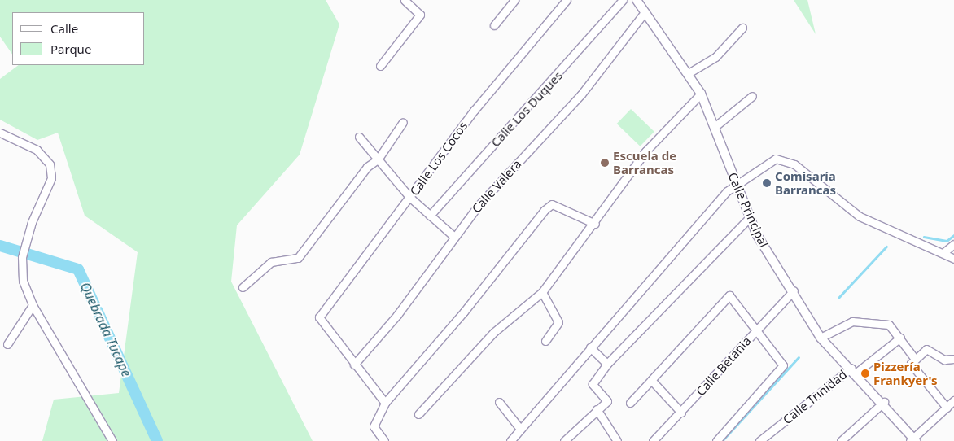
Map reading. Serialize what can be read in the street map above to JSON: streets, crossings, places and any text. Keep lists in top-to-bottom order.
{
  "streets": {
    "street": [
      "Calle Los Duques",
      "Calle Los Cocos",
      "Calle Valera",
      "Calle Principal",
      "Calle Betania",
      "Calle Trinidad"
    ]
  },
  "crossings": [
    ["Calle Los Cocos", "Calle Valera"],
    ["Calle Valera", "Calle Principal"],
    ["Calle Principal", "Calle Betania"],
    ["Calle Principal", "Calle Trinidad"]
  ],
  "water": ["Quebrada Tucape"],
  "places": ["Escuela de Barrancas", "Comisaría Barrancas", "Pizzería Frankyer's"],
  "legend": ["Calle", "Parque"]
}
